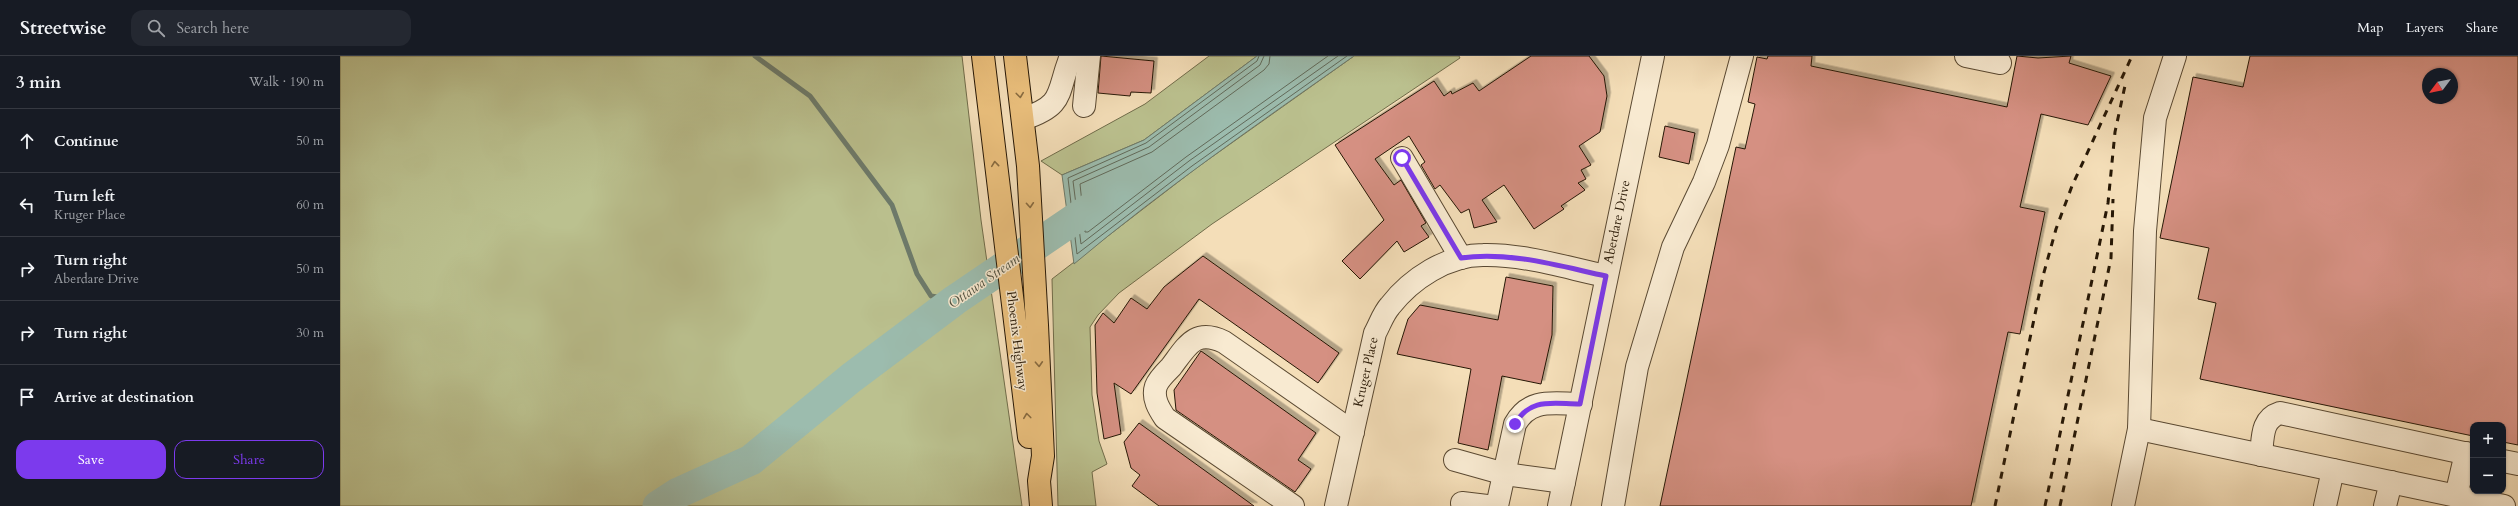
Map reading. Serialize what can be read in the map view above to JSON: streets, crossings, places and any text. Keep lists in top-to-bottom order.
{
  "streets": {
    "main road": ["Phoenix Highway"],
    "street": ["Aberdare Drive", "Kruger Place"]
  },
  "crossings": [
    ["Aberdare Drive", "Kruger Place"]
  ],
  "water": ["Ottawa Stream"],
  "north": "bottom left",
  "page": {
    "header": "Streetwise",
    "search": "Search here",
    "nav": ["Map", "Layers", "Share"],
    "heading": ["3 min", "Walk · 190 m"],
    "list": [
      ["Continue", "50 m"],
      ["Turn left", "Kruger Place", "60 m"],
      ["Turn right", "Aberdare Drive", "50 m"],
      ["Turn right", "30 m"],
      "Arrive at destination"
    ],
    "map_buttons": ["+", "−"],
    "buttons": ["Save", "Share"]
  }
}
